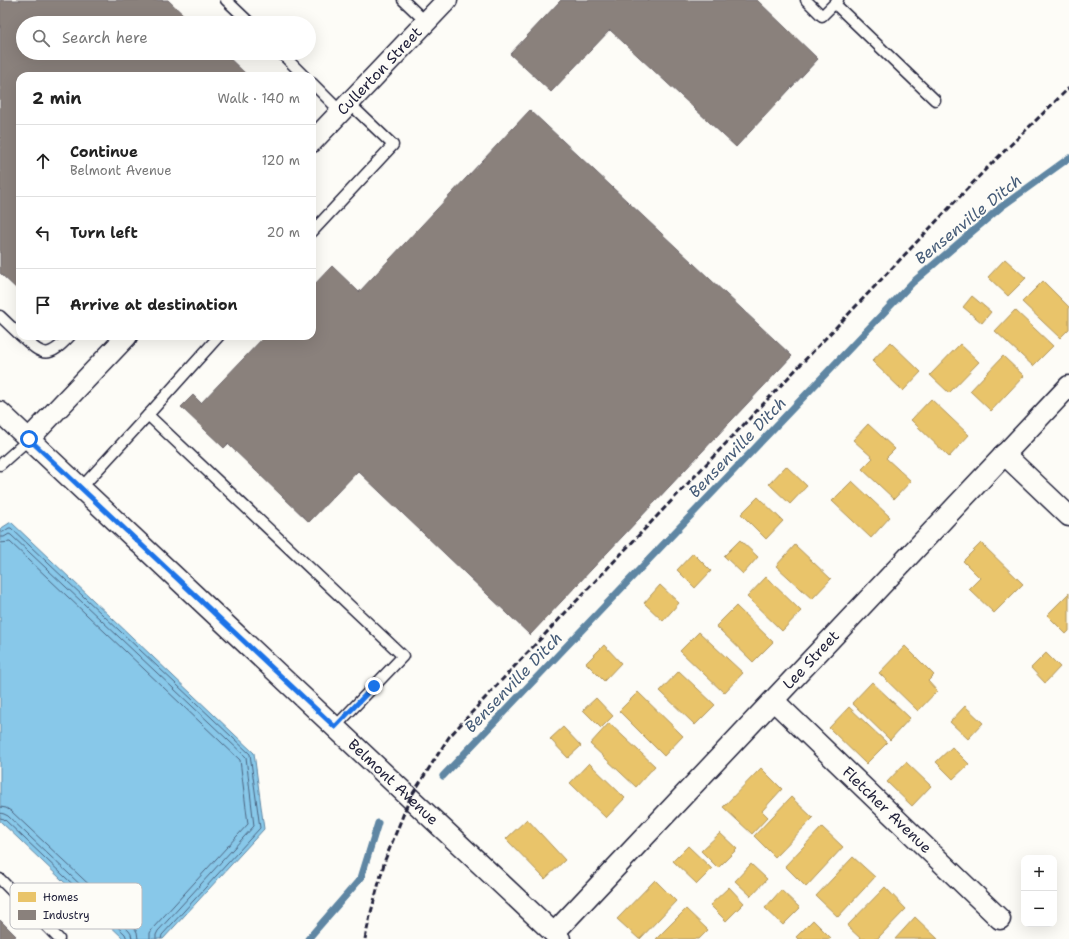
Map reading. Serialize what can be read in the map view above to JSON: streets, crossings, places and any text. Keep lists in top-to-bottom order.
{
  "streets": {
    "street": [
      "Cullerton Street",
      "Lee Street",
      "Belmont Avenue",
      "Fletcher Avenue"
    ]
  },
  "crossings": [
    ["Lee Street", "Belmont Avenue"],
    ["Lee Street", "Fletcher Avenue"]
  ],
  "water": ["Bensenville Ditch"],
  "legend": ["Homes", "Industry"],
  "page": {
    "search": "Search here",
    "heading": ["2 min", "Walk · 140 m"],
    "list": [
      ["Continue", "Belmont Avenue", "120 m"],
      ["Turn left", "20 m"],
      "Arrive at destination"
    ],
    "map_buttons": ["+", "−"]
  }
}
